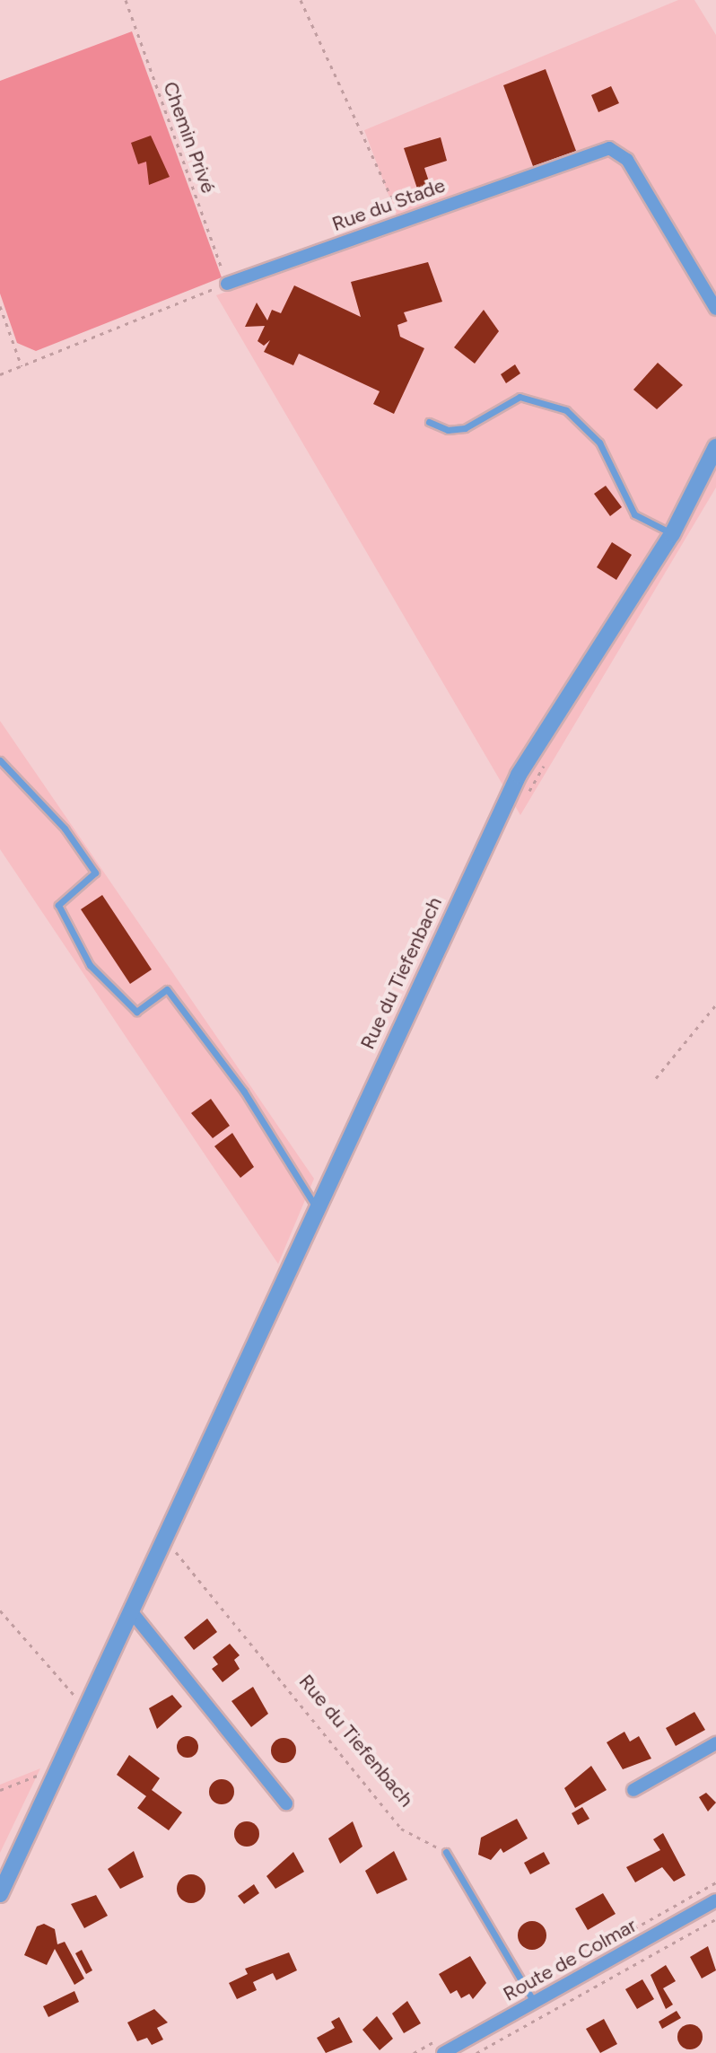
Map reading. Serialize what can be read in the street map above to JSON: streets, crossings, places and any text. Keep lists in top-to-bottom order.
{
  "streets": {
    "street": ["Rue du Stade", "Rue du Tiefenbach", "Route de Colmar"],
    "path": ["Chemin Privé"]
  },
  "crossings": [
    ["Chemin Privé", "Rue du Stade"]
  ]
}
